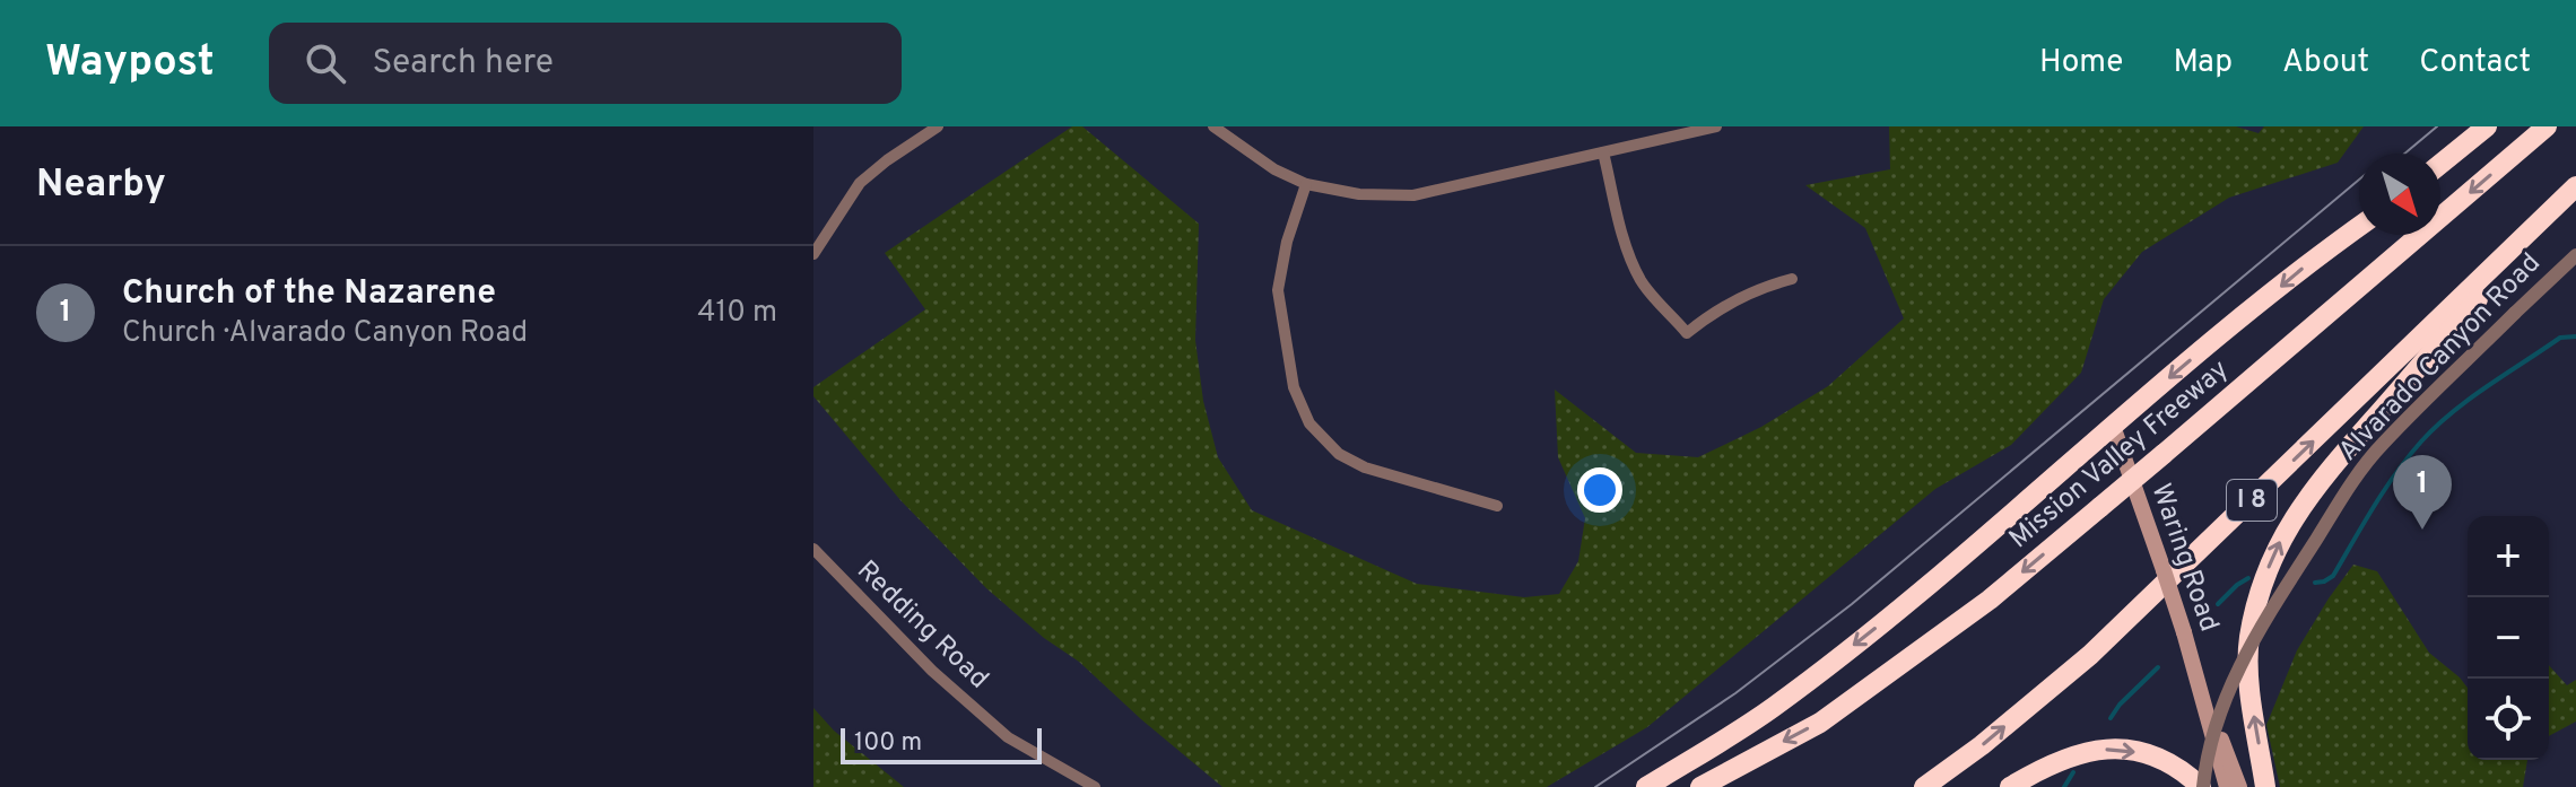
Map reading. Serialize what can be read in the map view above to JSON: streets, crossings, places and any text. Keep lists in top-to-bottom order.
{
  "streets": {
    "highway": ["Mission Valley Freeway", "I 8"],
    "main road": ["Waring Road"],
    "street": ["Alvarado Canyon Road", "Redding Road"]
  },
  "scale_bar": "100 m",
  "north": "bottom right",
  "page": {
    "header": "Waypost",
    "search": "Search here",
    "nav": [
      "Home",
      "Map",
      "About",
      "Contact"
    ],
    "heading": "Nearby",
    "list": [
      {
        "mark": "1",
        "name": "Church of the Nazarene",
        "note": "Church · Alvarado Canyon Road",
        "value": "410 m"
      }
    ],
    "pins": "1",
    "map_buttons": ["+", "−"],
    "scale": "100 m"
  }
}
